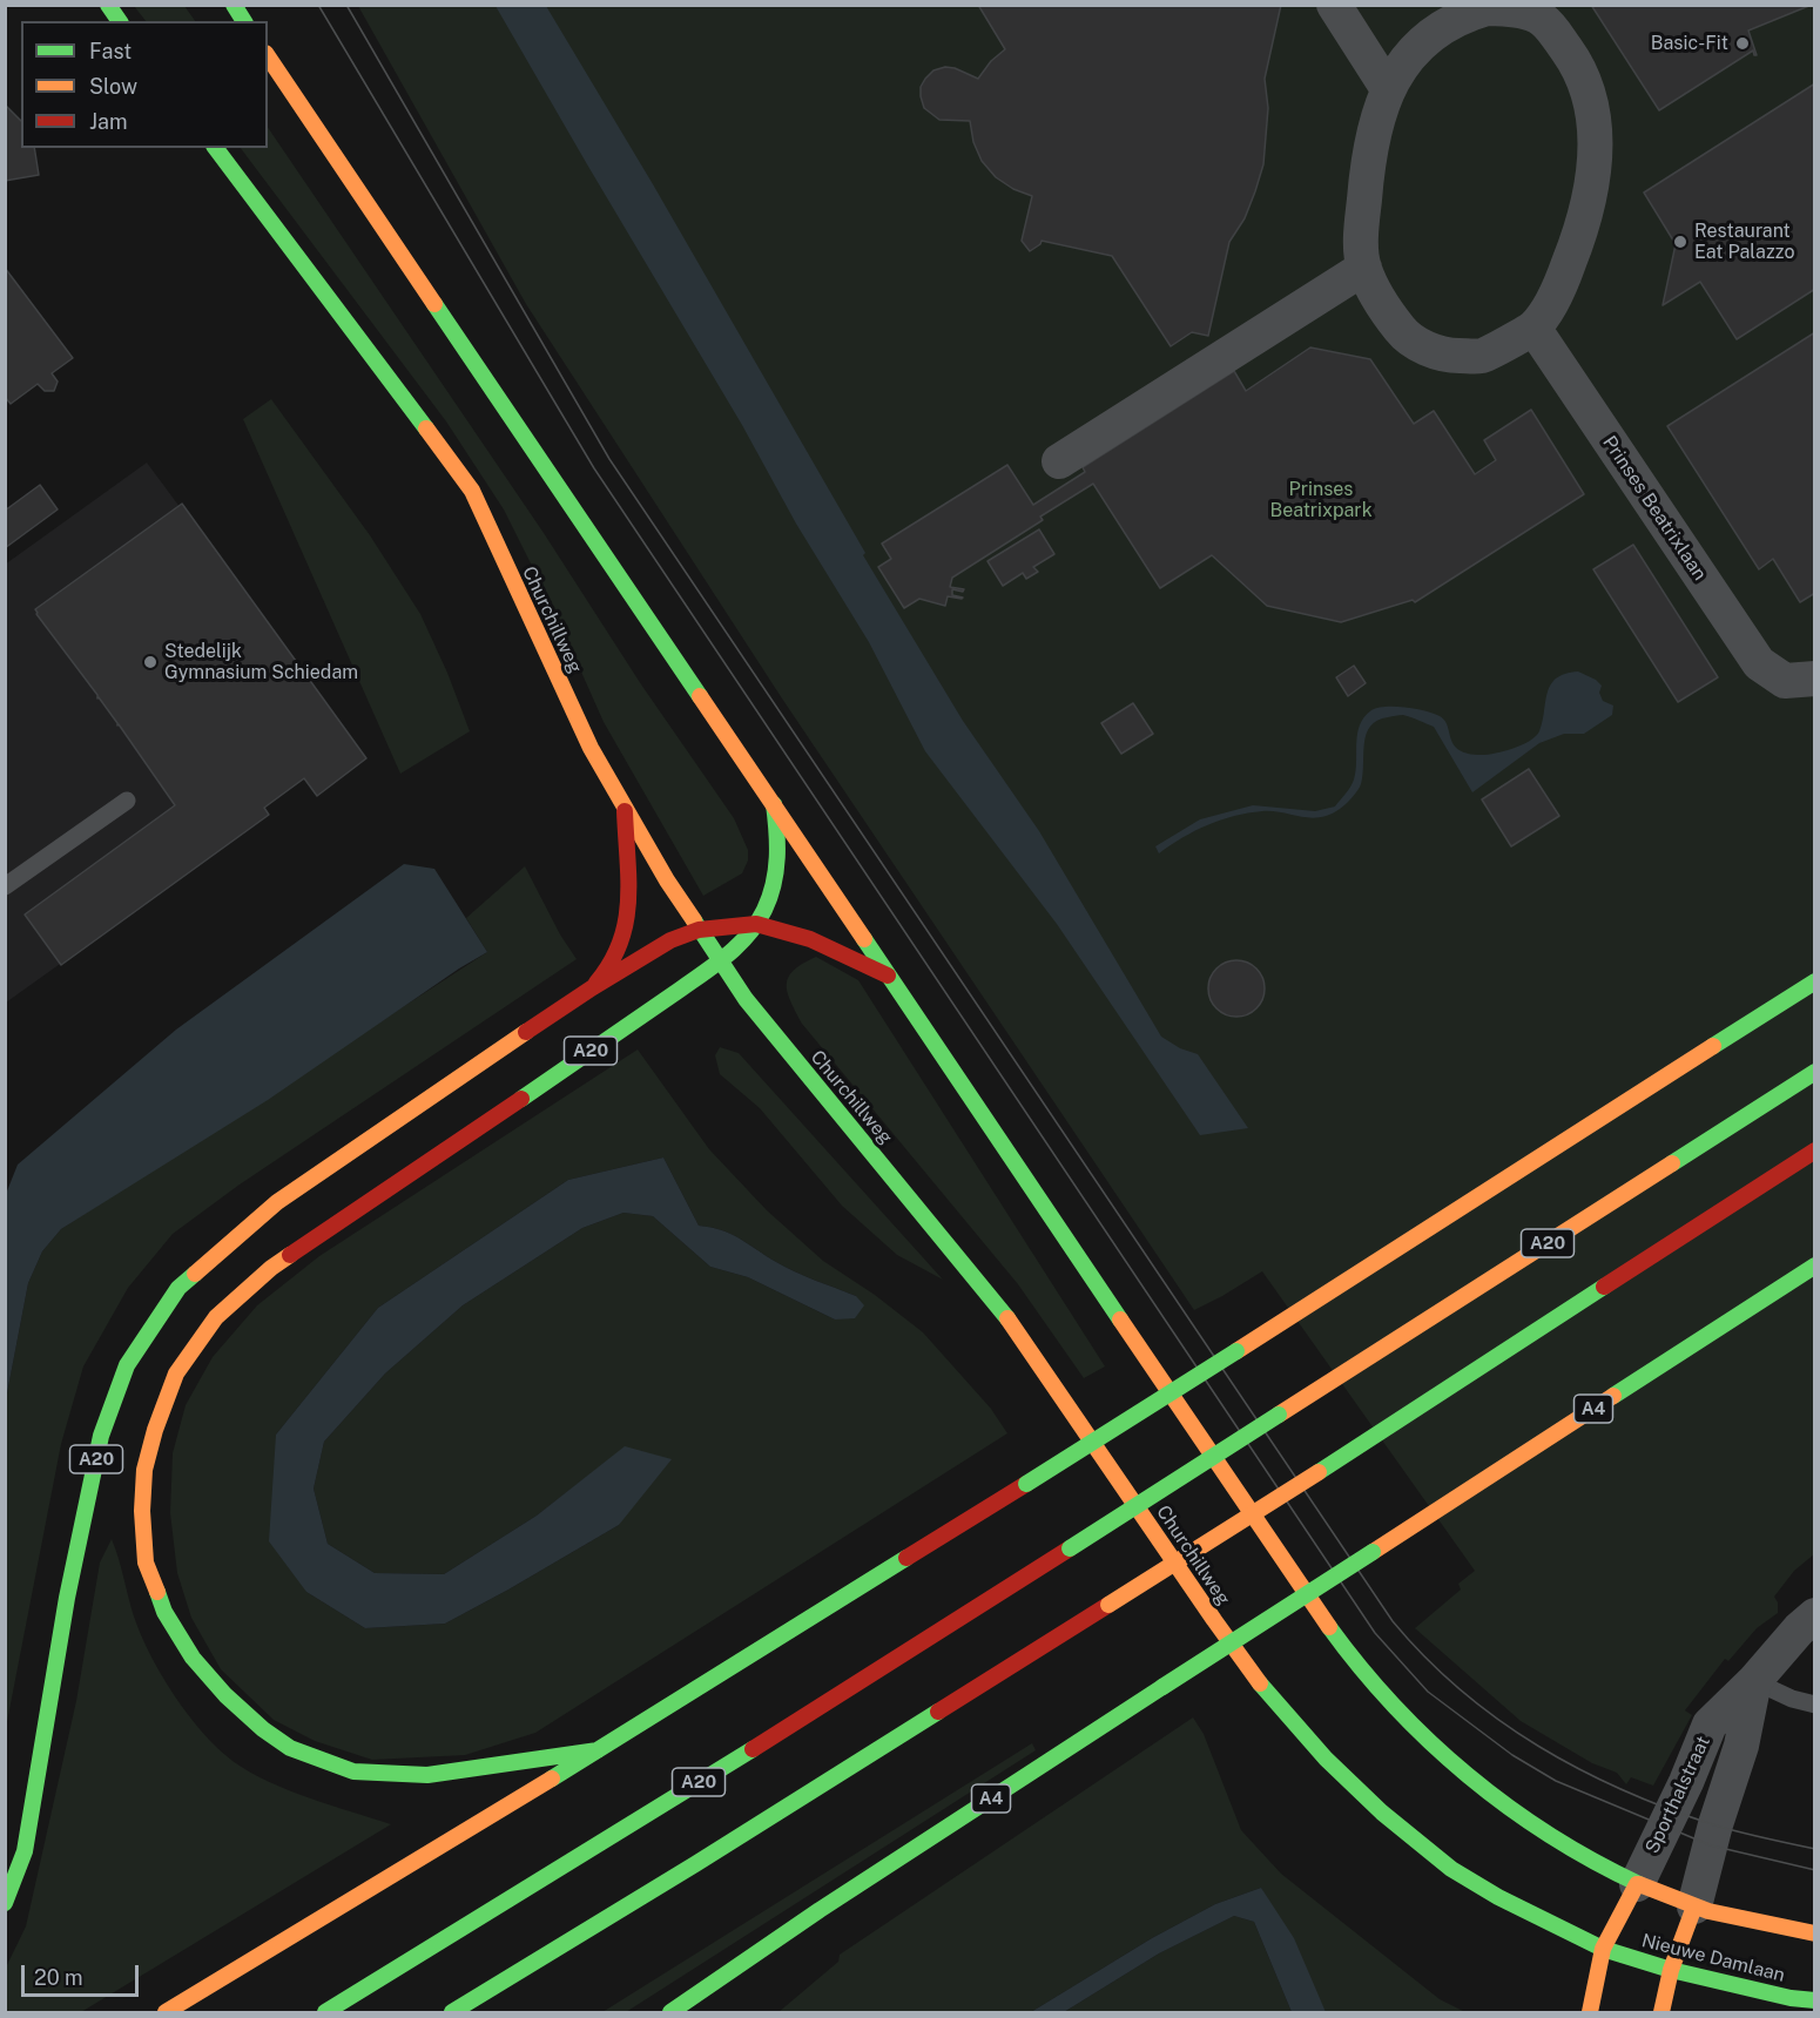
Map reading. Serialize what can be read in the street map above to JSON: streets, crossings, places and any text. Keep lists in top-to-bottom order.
{
  "streets": {
    "main road": [
      "Churchillweg",
      "A20",
      "A4",
      "Nieuwe Damlaan"
    ],
    "street": ["Prinses Beatrixlaan", "Sporthalstraat"]
  },
  "crossings": [
    ["Churchillweg", "A20"],
    ["Churchillweg", "Nieuwe Damlaan"]
  ],
  "parks": ["Prinses Beatrixpark"],
  "places": ["Basic-Fit", "Restaurant Eat Palazzo", "Stedelijk Gymnasium Schiedam"],
  "legend": ["Fast", "Slow", "Jam"],
  "scale_bar": "20 m"
}
